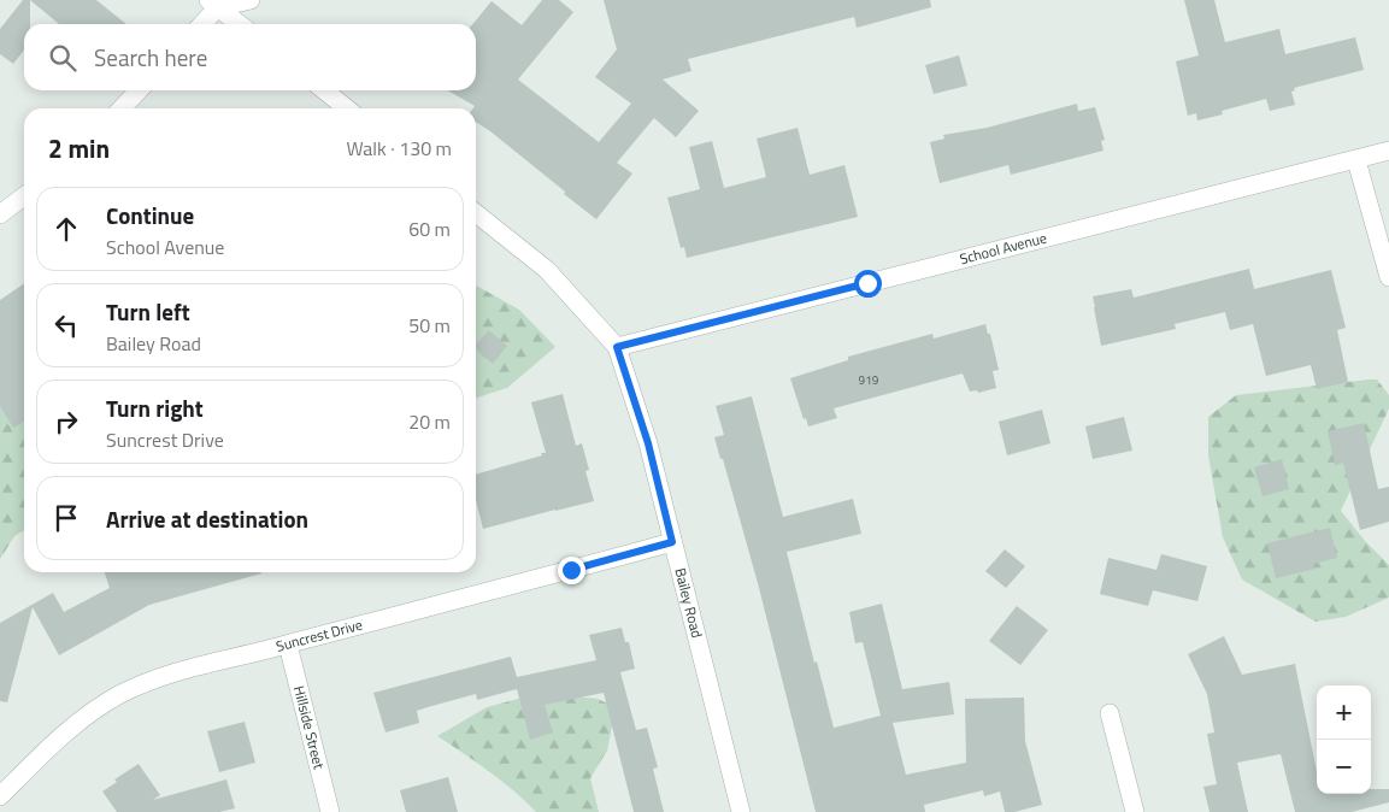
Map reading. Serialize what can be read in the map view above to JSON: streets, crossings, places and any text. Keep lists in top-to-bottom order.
{
  "streets": {
    "street": [
      "School Avenue",
      "Bailey Road",
      "Suncrest Drive",
      "Hillside Street"
    ]
  },
  "crossings": [
    ["School Avenue", "Bailey Road"],
    ["Bailey Road", "Suncrest Drive"],
    ["Suncrest Drive", "Hillside Street"]
  ],
  "house_numbers": ["919"],
  "page": {
    "search": "Search here",
    "heading": ["2 min", "Walk · 130 m"],
    "list": [
      ["Continue", "School Avenue", "60 m"],
      ["Turn left", "Bailey Road", "50 m"],
      ["Turn right", "Suncrest Drive", "20 m"],
      "Arrive at destination"
    ],
    "map_buttons": ["+", "−"]
  }
}
